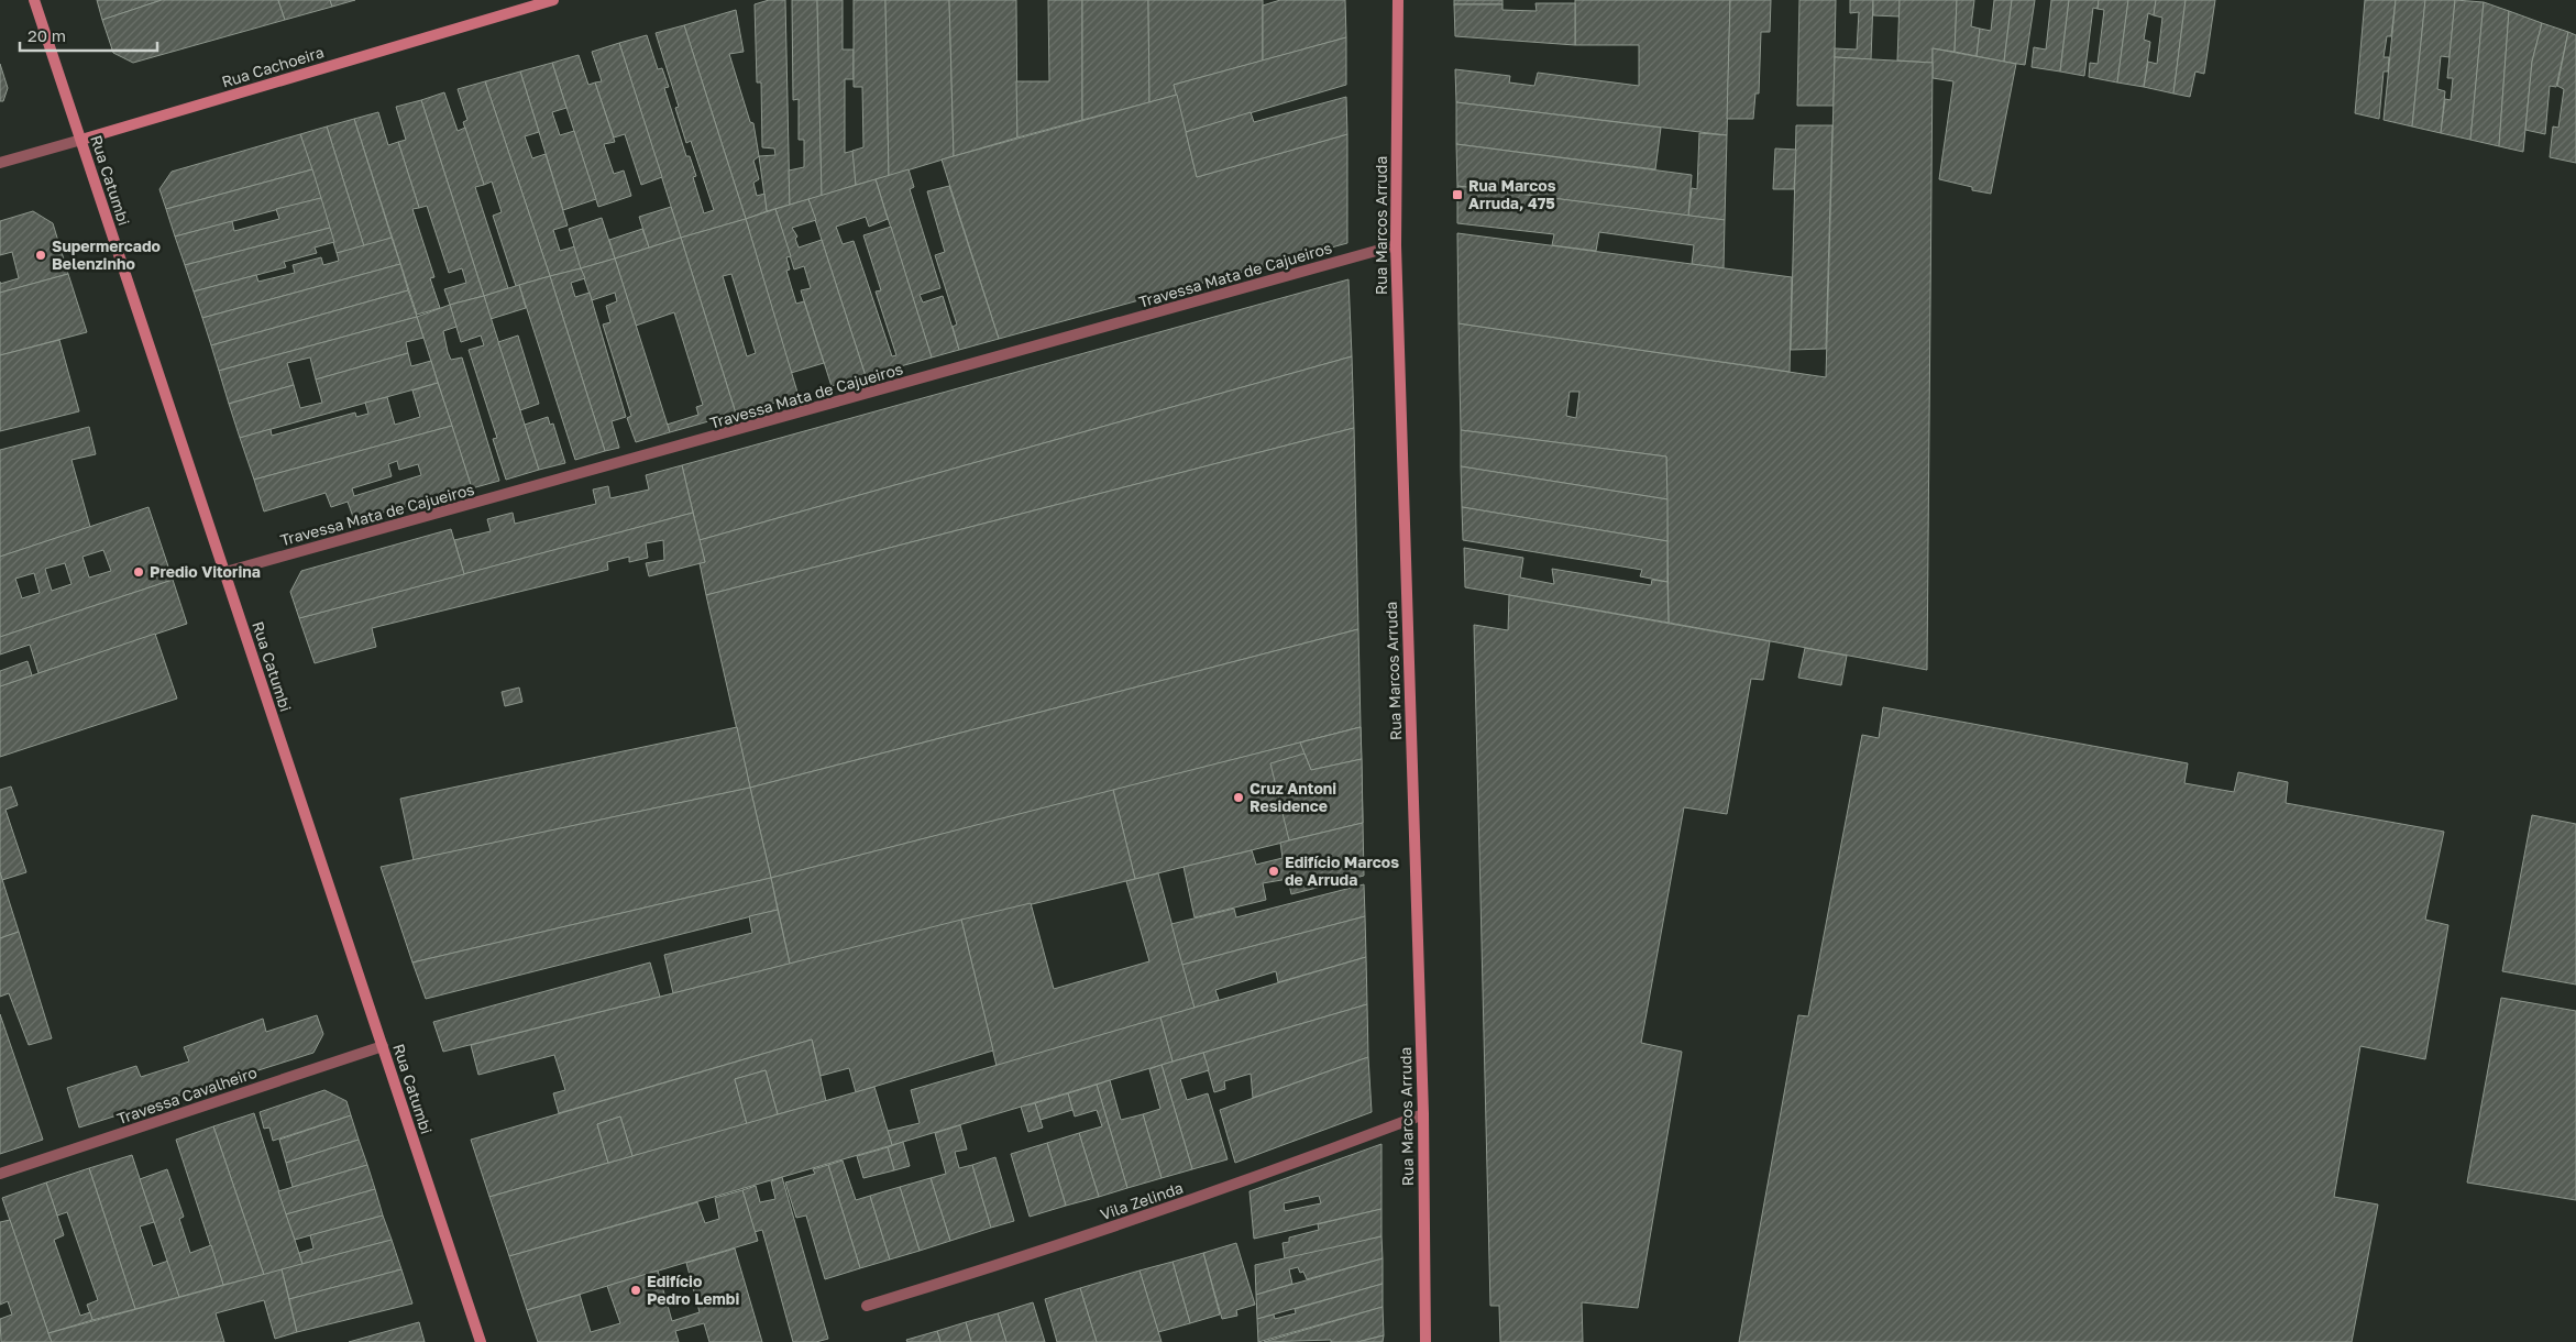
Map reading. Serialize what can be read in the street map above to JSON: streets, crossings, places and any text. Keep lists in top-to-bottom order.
{
  "streets": {
    "main road": ["Rua Cachoeira", "Rua Catumbi", "Rua Marcos Arruda"],
    "street": ["Travessa Mata de Cajueiros", "Travessa Cavalheiro", "Vila Zelinda"]
  },
  "crossings": [
    ["Rua Cachoeira", "Rua Catumbi"],
    ["Rua Catumbi", "Travessa Mata de Cajueiros"],
    ["Rua Catumbi", "Travessa Cavalheiro"],
    ["Rua Marcos Arruda", "Travessa Mata de Cajueiros"],
    ["Rua Marcos Arruda", "Vila Zelinda"]
  ],
  "places": {
    "transit": ["Rua Marcos Arruda, 475"],
    "other": [
      "Supermercado Belenzinho",
      "Predio Vitorina",
      "Cruz Antoni Residence",
      "Edifício Marcos de Arruda",
      "Edifício Pedro Lembi"
    ]
  },
  "scale_bar": "20 m"
}
